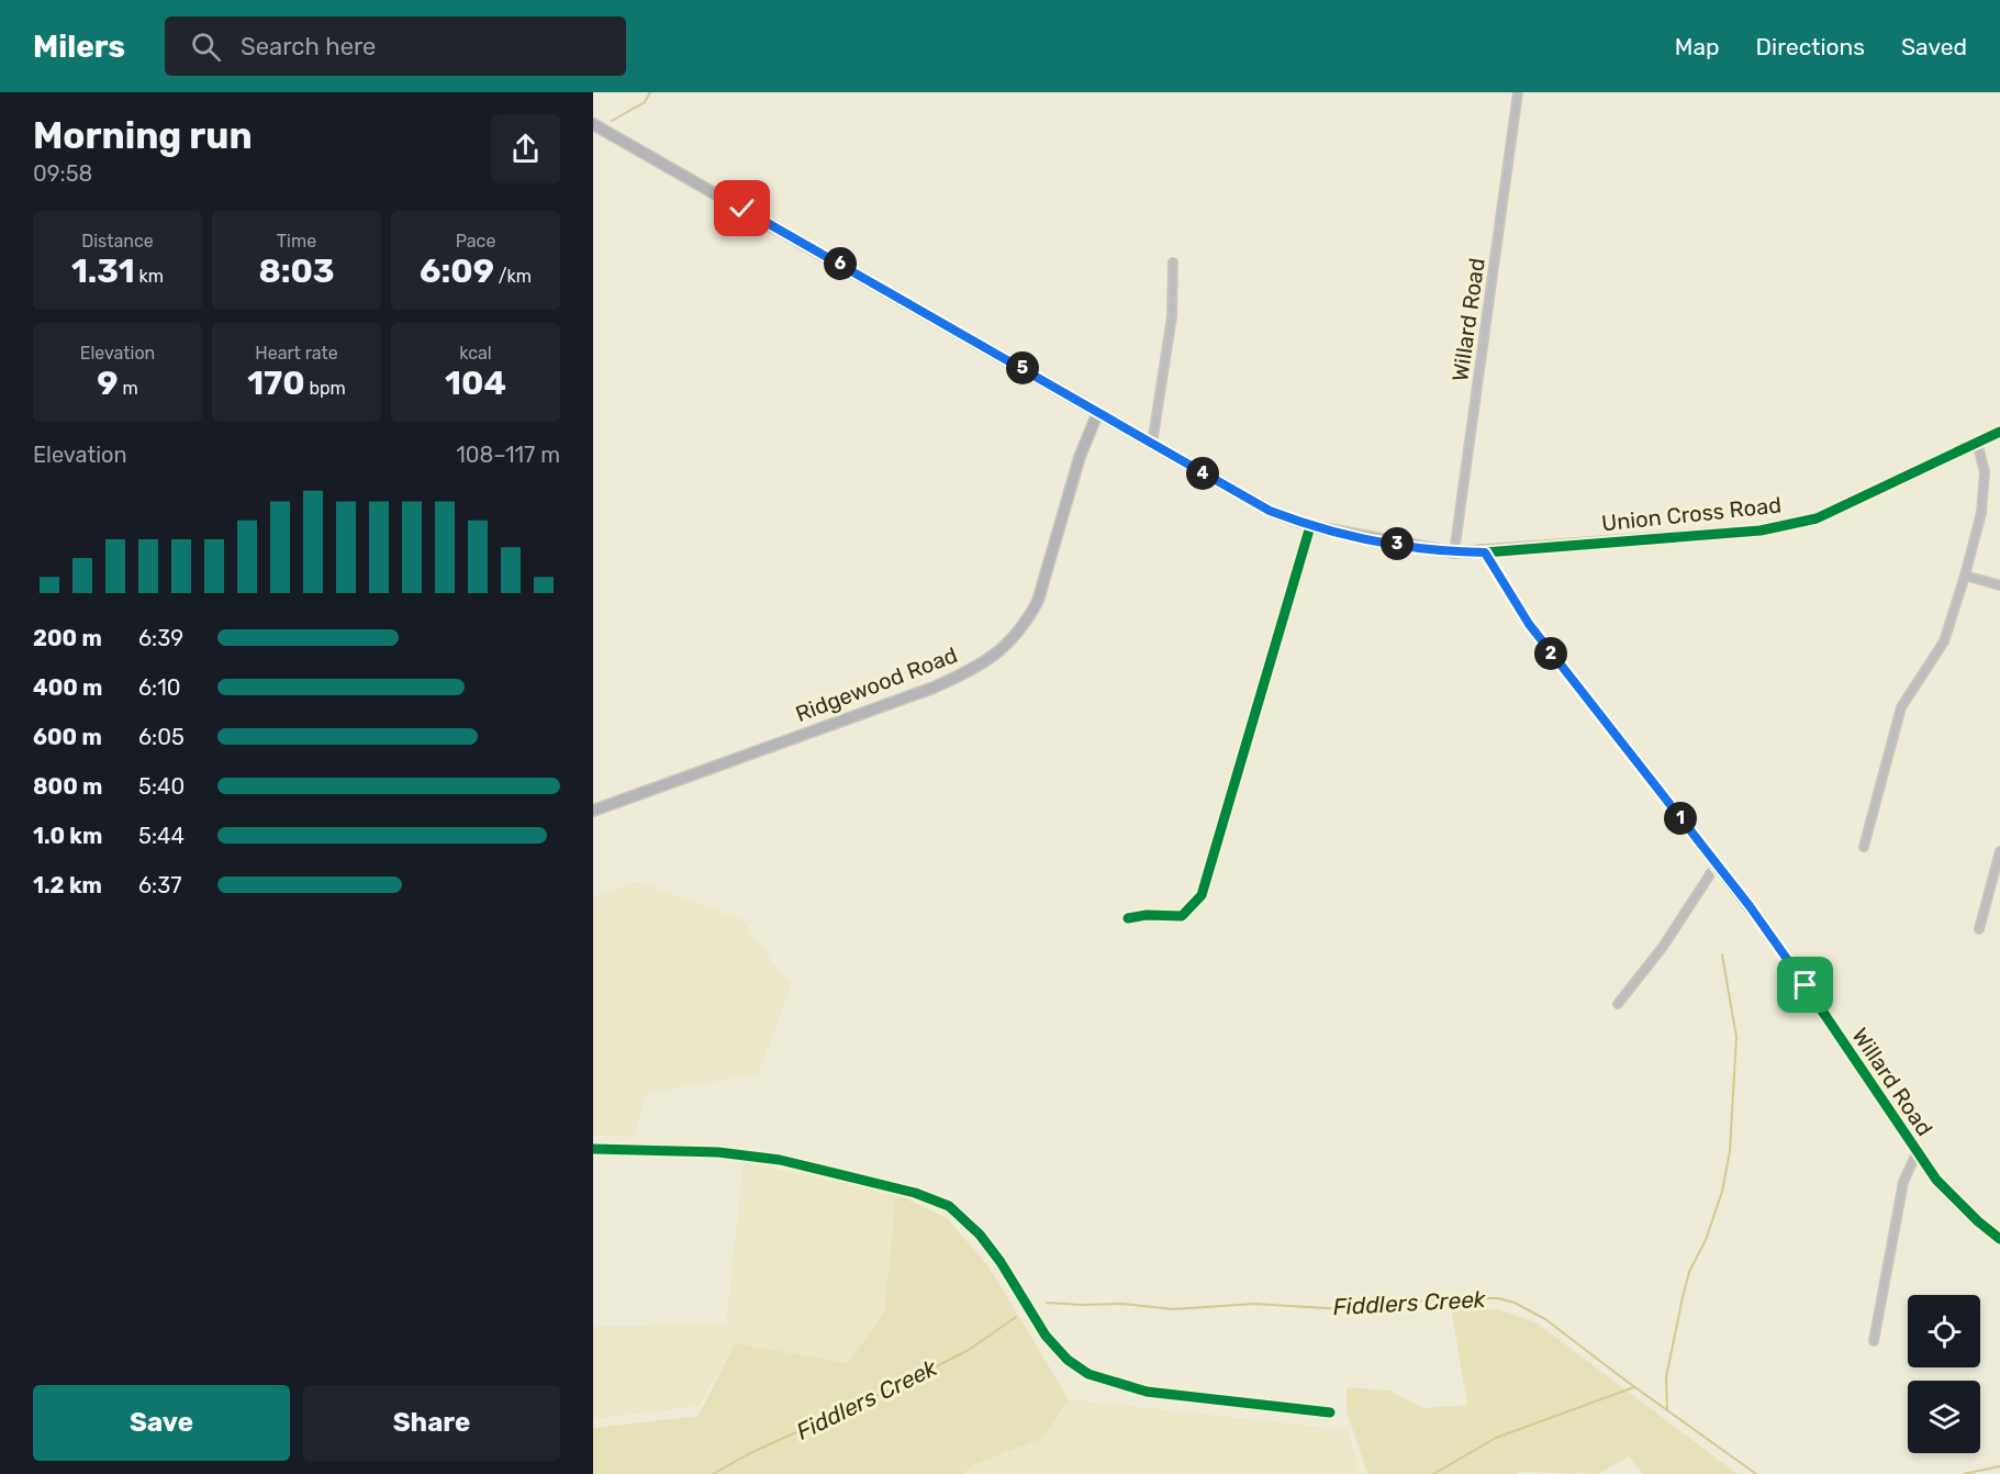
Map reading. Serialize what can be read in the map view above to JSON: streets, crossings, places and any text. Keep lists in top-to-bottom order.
{
  "streets": {
    "main road": ["Union Cross Road", "Ridgewood Road"],
    "street": ["Willard Road"]
  },
  "crossings": [
    ["Willard Road", "Union Cross Road"],
    ["Union Cross Road", "Ridgewood Road"]
  ],
  "water": ["Fiddlers Creek"],
  "page": {
    "header": "Milers",
    "search": "Search here",
    "nav": ["Map", "Directions", "Saved"],
    "heading": ["Morning run", "09:58"],
    "stats": [
      ["Distance", "1.31 km"],
      ["Time", "8:03"],
      ["Pace", "6:09 /km"],
      ["Elevation", "9 m"],
      ["Heart rate", "170 bpm"],
      ["kcal", "104"]
    ],
    "pins": [
      "6",
      "5",
      "4",
      "3",
      "2",
      "1"
    ],
    "chart": ["Elevation", "108–117 m"],
    "list": [
      {
        "name": "200 m",
        "note": "6:39"
      },
      {
        "name": "400 m",
        "note": "6:10"
      },
      {
        "name": "600 m",
        "note": "6:05"
      },
      {
        "name": "800 m",
        "note": "5:40"
      },
      {
        "name": "1.0 km",
        "note": "5:44"
      },
      {
        "name": "1.2 km",
        "note": "6:37"
      }
    ],
    "buttons": ["Save", "Share"]
  }
}
